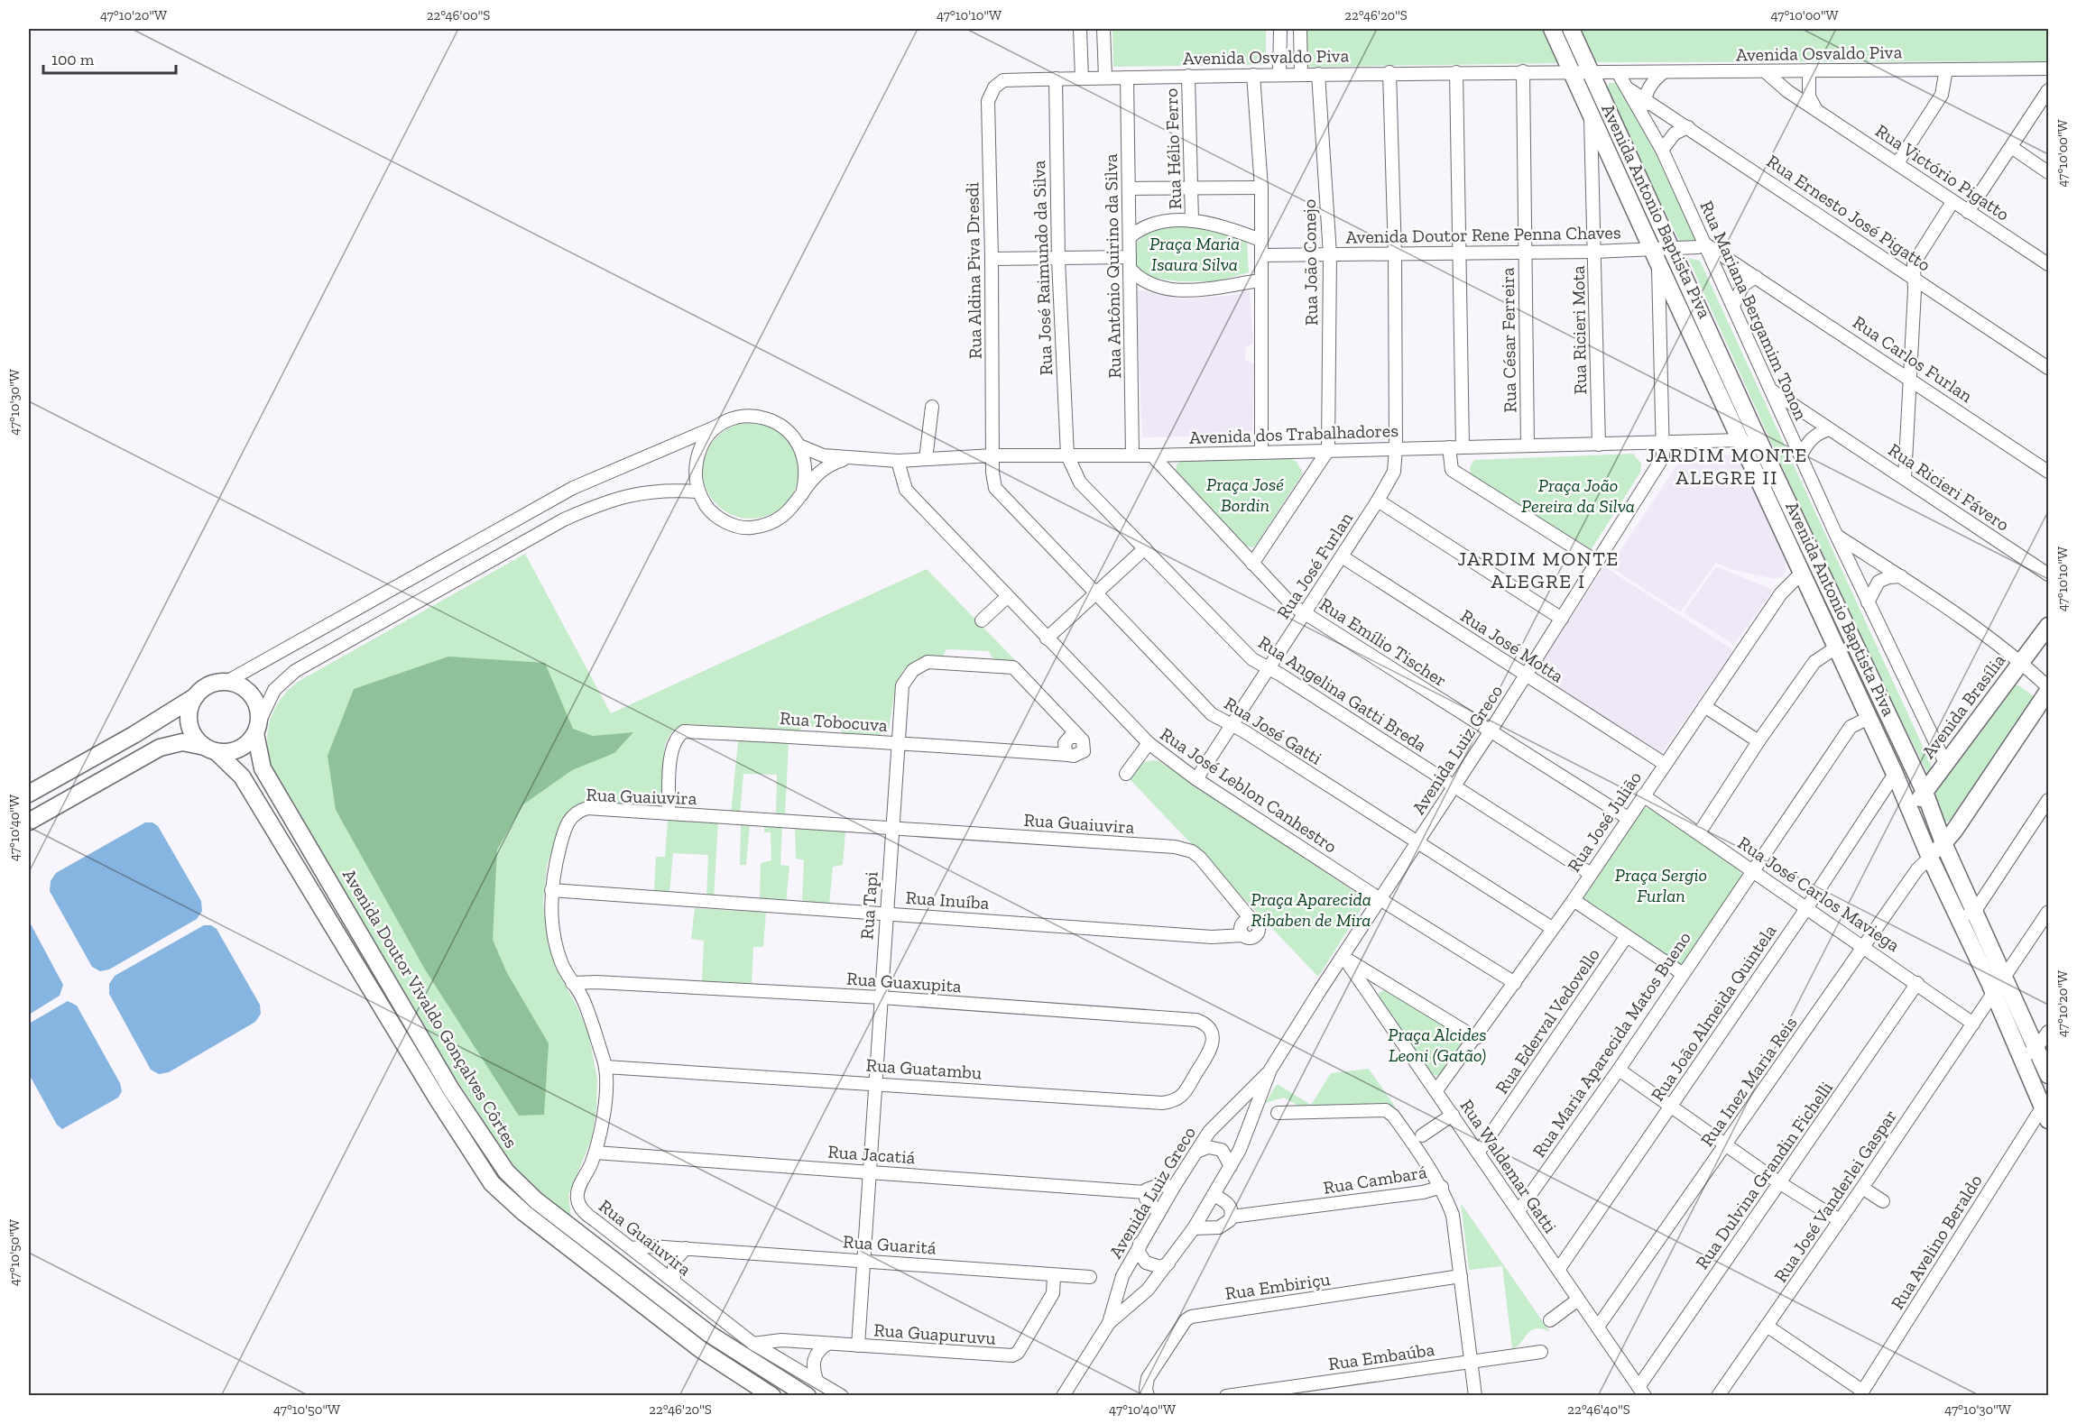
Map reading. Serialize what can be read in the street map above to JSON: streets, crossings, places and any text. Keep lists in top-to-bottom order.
{
  "streets": {
    "main road": ["Avenida Antonio Baptista Piva", "Avenida Brasília", "Avenida Doutor Vivaldo Gonçalves Côrtes"],
    "street": [
      "Avenida Osvaldo Piva",
      "Rua Hélio Ferro",
      "Rua Victório Pigatto",
      "Rua Ernesto José Pigatto",
      "Avenida Doutor Rene Penna Chaves",
      "Rua João Conejo",
      "Rua Antônio Quirino da Silva",
      "Rua José Raimundo da Silva",
      "Rua Aldina Piva Dresdi",
      "Rua Mariana Bergamim Tonon",
      "Rua Ricieri Mota",
      "Rua César Ferreira",
      "Rua Carlos Furlan",
      "Avenida dos Trabalhadores",
      "Rua Ricieri Fávero",
      "Rua José Furlan",
      "Rua Emílio Tischer",
      "Rua José Motta",
      "Rua Angelina Gatti Breda",
      "Rua Tobocuva",
      "Rua José Gatti",
      "Avenida Luiz Greco",
      "Rua José Leblon Canhestro",
      "Rua Guaiuvira",
      "Rua José Julião",
      "Rua José Carlos Maviega",
      "Rua Inuíba",
      "Rua Tapi",
      "Rua Guaxupita",
      "Rua João Almeida Quintela",
      "Rua Ederval Vedovello",
      "Rua Maria Aparecida Matos Bueno",
      "Rua Guatambu",
      "Rua Inez Maria Reis",
      "Rua Jacatiá",
      "Rua Waldemar Gatti",
      "Rua Dulvina Grandin Fichelli",
      "Rua Cambará",
      "Rua José Vanderlei Gaspar",
      "Rua Avelino Beraldo",
      "Rua Guaritá",
      "Rua Embiriçu",
      "Rua Guapuruvu",
      "Rua Embaúba"
    ]
  },
  "crossings": [
    ["Avenida Osvaldo Piva", "Rua Hélio Ferro"],
    ["Avenida Osvaldo Piva", "Rua Victório Pigatto"],
    ["Avenida Osvaldo Piva", "Avenida Antonio Baptista Piva"],
    ["Avenida Osvaldo Piva", "Rua João Conejo"],
    ["Avenida Osvaldo Piva", "Rua Antônio Quirino da Silva"],
    ["Avenida Osvaldo Piva", "Rua José Raimundo da Silva"],
    ["Avenida Osvaldo Piva", "Rua Aldina Piva Dresdi"],
    ["Avenida Osvaldo Piva", "Rua Mariana Bergamim Tonon"],
    ["Avenida Osvaldo Piva", "Rua César Ferreira"],
    ["Avenida Osvaldo Piva", "Rua José Furlan"],
    ["Avenida Antonio Baptista Piva", "Avenida Doutor Rene Penna Chaves"],
    ["Avenida Antonio Baptista Piva", "Rua Ricieri Mota"],
    ["Avenida Antonio Baptista Piva", "Avenida dos Trabalhadores"],
    ["Avenida Antonio Baptista Piva", "Avenida Brasília"],
    ["Avenida Antonio Baptista Piva", "Avenida Luiz Greco"],
    ["Avenida Antonio Baptista Piva", "Rua José Julião"],
    ["Avenida Antonio Baptista Piva", "Rua João Almeida Quintela"],
    ["Avenida Antonio Baptista Piva", "Rua Maria Aparecida Matos Bueno"],
    ["Avenida Antonio Baptista Piva", "Rua Inez Maria Reis"],
    ["Avenida Antonio Baptista Piva", "Rua José Vanderlei Gaspar"],
    ["Avenida Antonio Baptista Piva", "Rua Avelino Beraldo"],
    ["Rua Ernesto José Pigatto", "Rua Mariana Bergamim Tonon"],
    ["Avenida Doutor Rene Penna Chaves", "Rua João Conejo"],
    ["Avenida Doutor Rene Penna Chaves", "Rua Mariana Bergamim Tonon"],
    ["Avenida Doutor Rene Penna Chaves", "Rua Ricieri Mota"],
    ["Avenida Doutor Rene Penna Chaves", "Rua César Ferreira"],
    ["Avenida Doutor Rene Penna Chaves", "Rua Carlos Furlan"],
    ["Avenida Doutor Rene Penna Chaves", "Rua José Furlan"],
    ["Rua João Conejo", "Avenida dos Trabalhadores"],
    ["Rua Antônio Quirino da Silva", "Avenida dos Trabalhadores"],
    ["Rua José Raimundo da Silva", "Avenida dos Trabalhadores"],
    ["Rua José Raimundo da Silva", "Rua Angelina Gatti Breda"],
    ["Rua Aldina Piva Dresdi", "Avenida dos Trabalhadores"],
    ["Rua Aldina Piva Dresdi", "Rua José Gatti"],
    ["Rua Mariana Bergamim Tonon", "Rua Carlos Furlan"],
    ["Rua Mariana Bergamim Tonon", "Rua Ricieri Fávero"],
    ["Rua Mariana Bergamim Tonon", "Avenida Brasília"],
    ["Rua Ricieri Mota", "Avenida dos Trabalhadores"],
    ["Rua César Ferreira", "Avenida dos Trabalhadores"],
    ["Avenida dos Trabalhadores", "Rua José Furlan"],
    ["Avenida dos Trabalhadores", "Rua Emílio Tischer"],
    ["Avenida dos Trabalhadores", "Rua Angelina Gatti Breda"],
    ["Avenida dos Trabalhadores", "Rua José Gatti"],
    ["Avenida dos Trabalhadores", "Avenida Luiz Greco"],
    ["Avenida dos Trabalhadores", "Rua José Leblon Canhestro"],
    ["Rua José Furlan", "Rua Emílio Tischer"],
    ["Rua José Furlan", "Rua José Motta"],
    ["Rua José Furlan", "Rua Angelina Gatti Breda"],
    ["Rua José Furlan", "Rua José Gatti"],
    ["Rua José Furlan", "Rua José Leblon Canhestro"],
    ["Rua Emílio Tischer", "Avenida Luiz Greco"],
    ["Rua Emílio Tischer", "Rua José Julião"],
    ["Rua José Motta", "Avenida Luiz Greco"],
    ["Rua José Motta", "Rua José Julião"],
    ["Rua Angelina Gatti Breda", "Avenida Luiz Greco"],
    ["Rua Angelina Gatti Breda", "Rua José Julião"],
    ["Rua Tobocuva", "Rua Guaiuvira"],
    ["Rua Tobocuva", "Rua Tapi"],
    ["Rua José Gatti", "Avenida Luiz Greco"],
    ["Rua José Gatti", "Rua José Julião"],
    ["Avenida Luiz Greco", "Rua José Leblon Canhestro"],
    ["Avenida Luiz Greco", "Rua Jacatiá"],
    ["Avenida Luiz Greco", "Rua Waldemar Gatti"],
    ["Avenida Luiz Greco", "Rua Cambará"],
    ["Rua José Leblon Canhestro", "Rua José Julião"],
    ["Rua Guaiuvira", "Rua Inuíba"],
    ["Rua Guaiuvira", "Rua Tapi"],
    ["Rua Guaiuvira", "Rua Guaxupita"],
    ["Rua Guaiuvira", "Rua Guatambu"],
    ["Rua Guaiuvira", "Rua Jacatiá"],
    ["Rua Guaiuvira", "Rua Guaritá"],
    ["Rua Guaiuvira", "Rua Guapuruvu"],
    ["Rua José Julião", "Rua José Carlos Maviega"],
    ["Rua José Julião", "Rua Waldemar Gatti"],
    ["Rua José Carlos Maviega", "Rua João Almeida Quintela"],
    ["Rua José Carlos Maviega", "Rua Maria Aparecida Matos Bueno"],
    ["Rua José Carlos Maviega", "Rua Inez Maria Reis"],
    ["Rua José Carlos Maviega", "Rua Dulvina Grandin Fichelli"],
    ["Rua José Carlos Maviega", "Rua José Vanderlei Gaspar"],
    ["Rua Inuíba", "Rua Tapi"],
    ["Rua Tapi", "Rua Guaxupita"],
    ["Rua Tapi", "Rua Guatambu"],
    ["Rua Tapi", "Rua Jacatiá"],
    ["Rua Tapi", "Rua Guaritá"],
    ["Rua Tapi", "Rua Guapuruvu"],
    ["Rua Guaxupita", "Rua Guatambu"],
    ["Rua João Almeida Quintela", "Rua Waldemar Gatti"],
    ["Rua Ederval Vedovello", "Rua Waldemar Gatti"],
    ["Rua Maria Aparecida Matos Bueno", "Rua Waldemar Gatti"],
    ["Rua Inez Maria Reis", "Rua Waldemar Gatti"],
    ["Rua Waldemar Gatti", "Rua Dulvina Grandin Fichelli"],
    ["Rua Cambará", "Rua Embiriçu"],
    ["Rua Cambará", "Rua Embaúba"],
    ["Rua Guaritá", "Rua Guapuruvu"]
  ],
  "districts": ["JARDIM MONTE ALEGRE II", "JARDIM MONTE ALEGRE I"],
  "parks": [
    "Praça Maria Isaura Silva",
    "Praça José Bordin",
    "Praça João Pereira da Silva",
    "Praça Sergio Furlan",
    "Praça Aparecida Ribaben de Mira",
    "Praça Alcides Leoni (Gatão)"
  ],
  "scale_bar": "100 m",
  "coordinates": [
    "47°10'20\"W",
    "22°46'00\"S",
    "47°10'10\"W",
    "22°46'20\"S",
    "47°10'00\"W",
    "47°10'30\"W",
    "47°10'40\"W",
    "47°10'50\"W",
    "22°46'40\"S"
  ]
}
